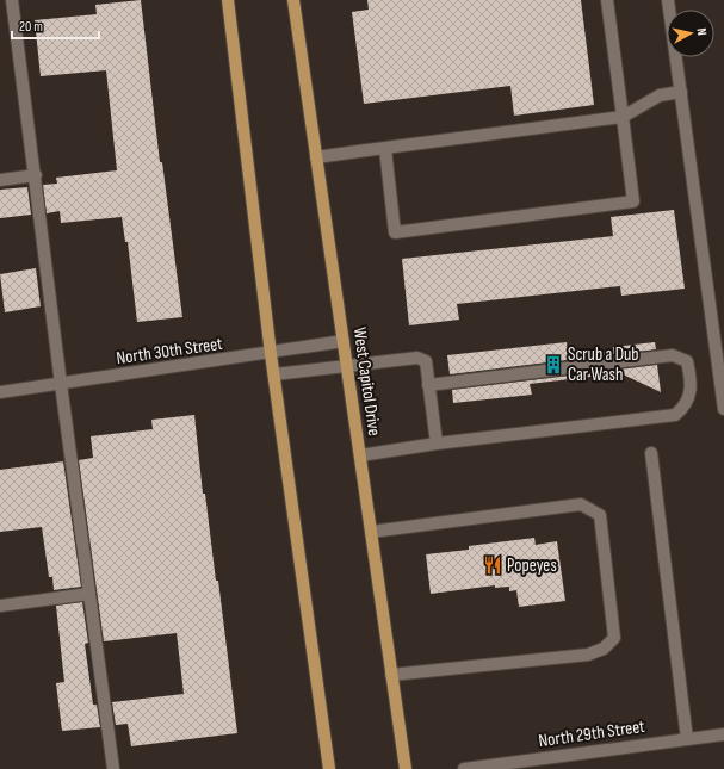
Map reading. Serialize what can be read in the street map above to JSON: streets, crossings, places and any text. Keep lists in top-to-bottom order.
{
  "streets": {
    "main road": ["West Capitol Drive"],
    "street": ["North 30th Street", "North 29th Street"]
  },
  "crossings": [
    ["North 30th Street", "West Capitol Drive"]
  ],
  "places": {
    "building": ["Scrub a Dub Car Wash"],
    "restaurant": ["Popeyes"]
  },
  "scale_bar": "20 m",
  "north": "right"
}
